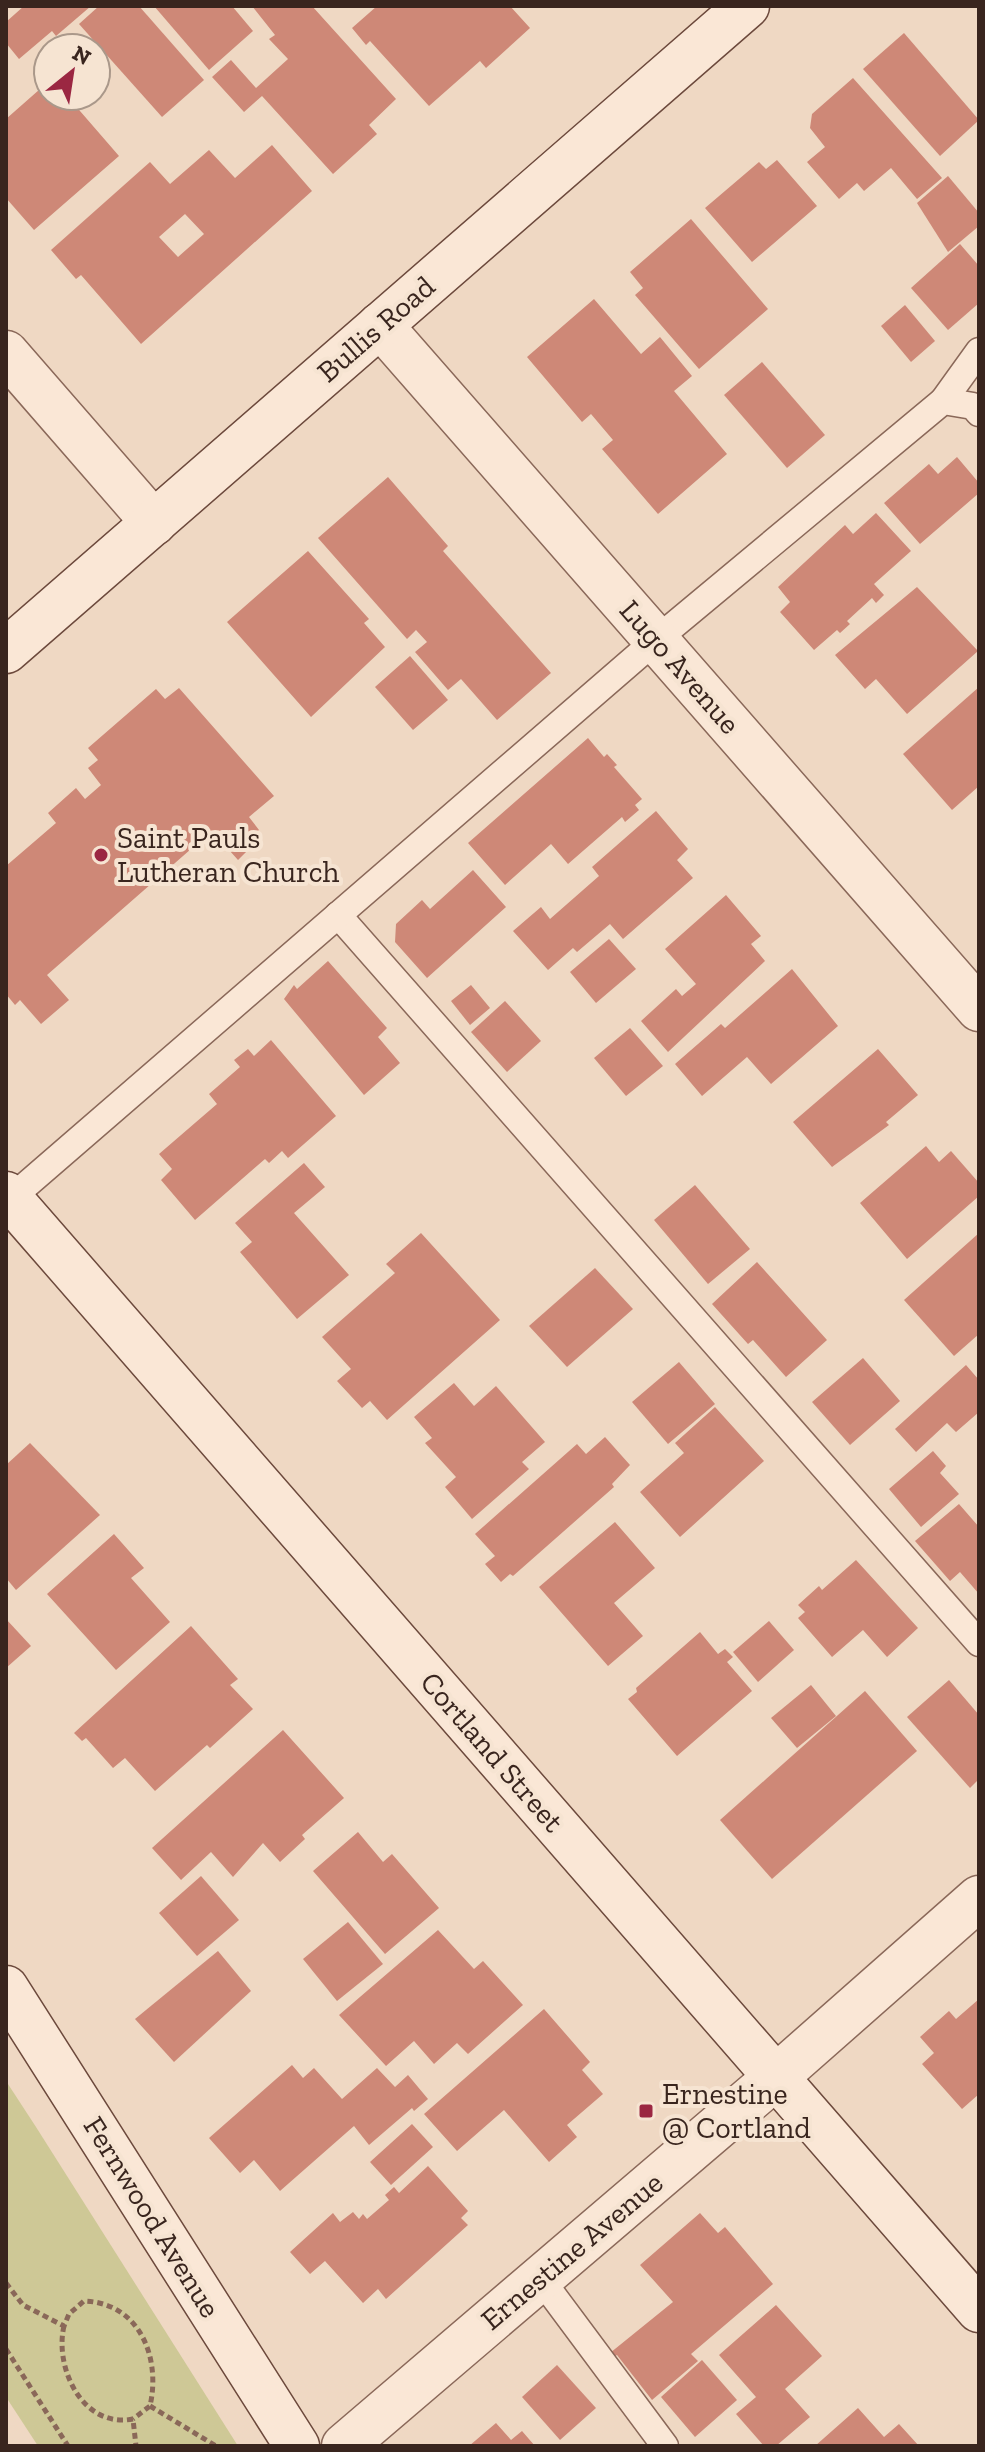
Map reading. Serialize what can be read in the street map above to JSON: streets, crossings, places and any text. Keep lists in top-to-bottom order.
{
  "streets": {
    "street": [
      "Bullis Road",
      "Lugo Avenue",
      "Cortland Street",
      "Fernwood Avenue",
      "Ernestine Avenue"
    ]
  },
  "crossings": [
    ["Bullis Road", "Lugo Avenue"],
    ["Cortland Street", "Ernestine Avenue"]
  ],
  "places": {
    "other": ["Saint Pauls Lutheran Church"],
    "transit": ["Ernestine @ Cortland"]
  },
  "north": "top right"
}
